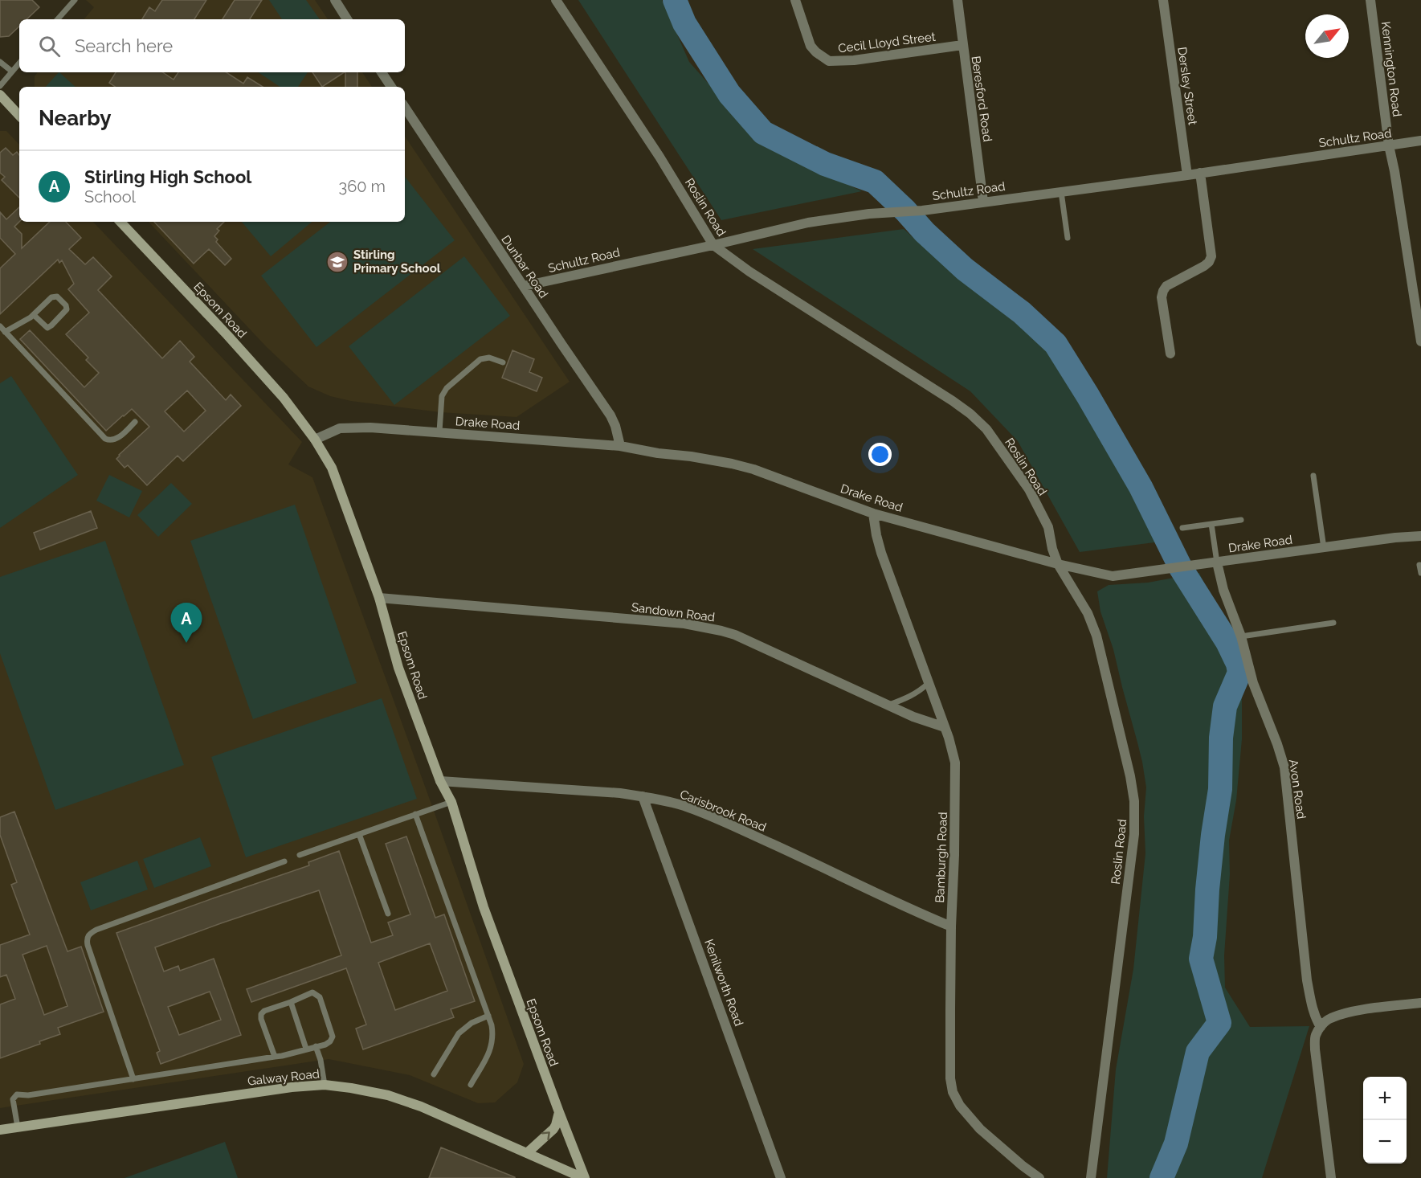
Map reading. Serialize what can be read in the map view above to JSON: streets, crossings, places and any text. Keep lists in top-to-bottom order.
{
  "streets": {
    "street": [
      "Cecil Lloyd Street",
      "Kennington Road",
      "Dersley Street",
      "Beresford Road",
      "Schultz Road",
      "Roslin Road",
      "Dunbar Road",
      "Epsom Road",
      "Drake Road",
      "Sandown Road",
      "Avon Road",
      "Carisbrook Road",
      "Bamburgh Road",
      "Kenilworth Road",
      "Galway Road"
    ]
  },
  "crossings": [
    ["Cecil Lloyd Street", "Beresford Road"],
    ["Kennington Road", "Schultz Road"],
    ["Dersley Street", "Schultz Road"],
    ["Beresford Road", "Schultz Road"],
    ["Schultz Road", "Roslin Road"],
    ["Schultz Road", "Dunbar Road"],
    ["Roslin Road", "Drake Road"],
    ["Dunbar Road", "Drake Road"],
    ["Epsom Road", "Drake Road"],
    ["Epsom Road", "Sandown Road"],
    ["Epsom Road", "Carisbrook Road"],
    ["Epsom Road", "Galway Road"],
    ["Drake Road", "Avon Road"],
    ["Drake Road", "Bamburgh Road"],
    ["Sandown Road", "Bamburgh Road"],
    ["Carisbrook Road", "Bamburgh Road"],
    ["Carisbrook Road", "Kenilworth Road"]
  ],
  "places": {
    "school or university": ["Stirling Primary School"]
  },
  "north": "top right",
  "page": {
    "search": "Search here",
    "heading": "Nearby",
    "list": [
      {
        "mark": "A",
        "name": "Stirling High School",
        "note": "School",
        "value": "360 m"
      }
    ],
    "pins": "A",
    "map_buttons": ["+", "−"]
  }
}
